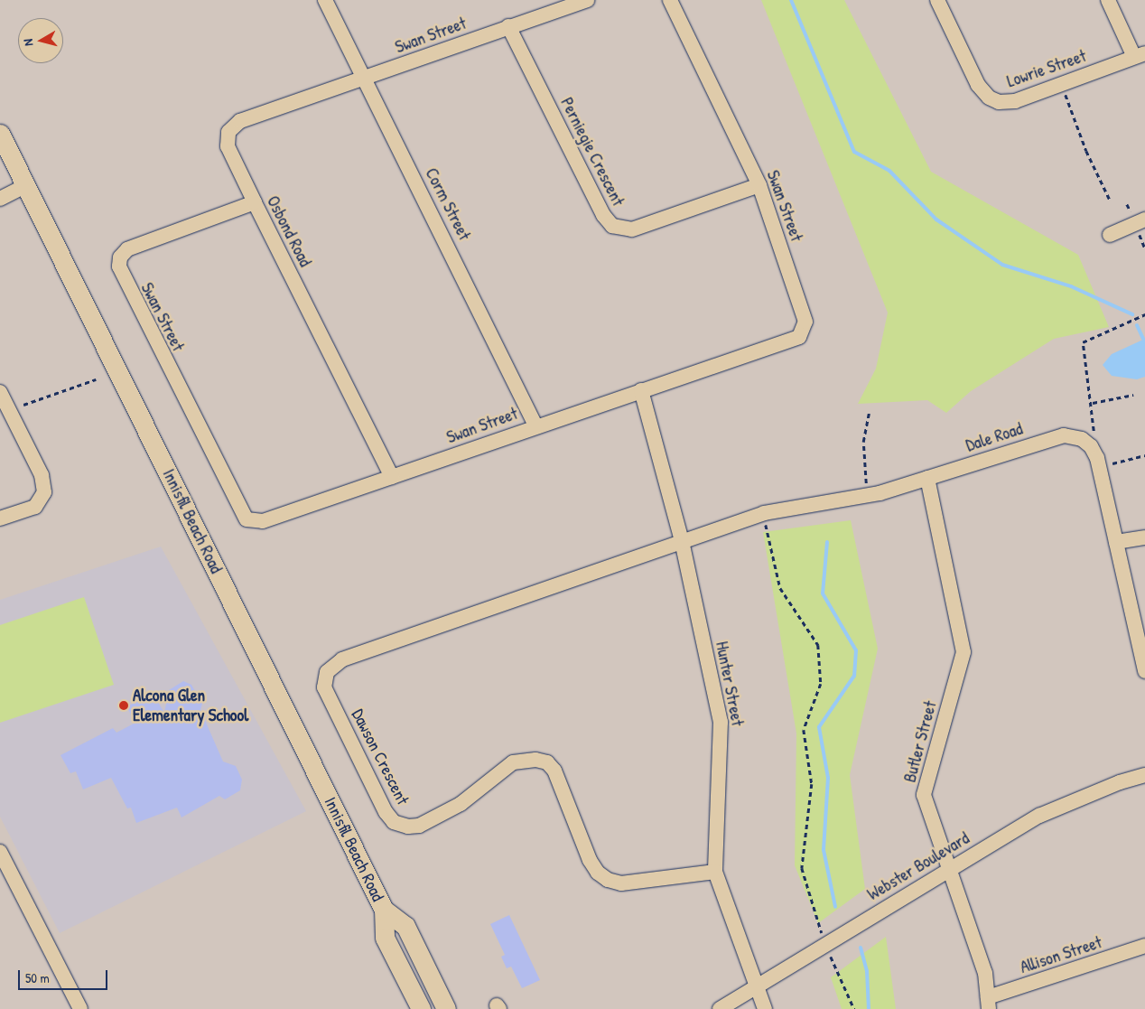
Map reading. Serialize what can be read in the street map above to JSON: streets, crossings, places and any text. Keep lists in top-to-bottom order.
{
  "streets": {
    "main road": ["Innisfil Beach Road"],
    "street": [
      "Swan Street",
      "Lowrie Street",
      "Perniegie Crescent",
      "Corm Street",
      "Osbond Road",
      "Dale Road",
      "Hunter Street",
      "Butler Street",
      "Dawson Crescent",
      "Webster Boulevard",
      "Allison Street"
    ]
  },
  "crossings": [
    ["Swan Street", "Perniegie Crescent"],
    ["Swan Street", "Corm Street"],
    ["Swan Street", "Osbond Road"],
    ["Swan Street", "Hunter Street"],
    ["Corm Street", "Osbond Road"],
    ["Dale Road", "Hunter Street"],
    ["Dale Road", "Butler Street"],
    ["Dale Road", "Dawson Crescent"],
    ["Hunter Street", "Dawson Crescent"],
    ["Hunter Street", "Webster Boulevard"],
    ["Butler Street", "Webster Boulevard"],
    ["Butler Street", "Allison Street"]
  ],
  "places": ["Alcona Glen Elementary School"],
  "scale_bar": "50 m",
  "north": "left"
}
